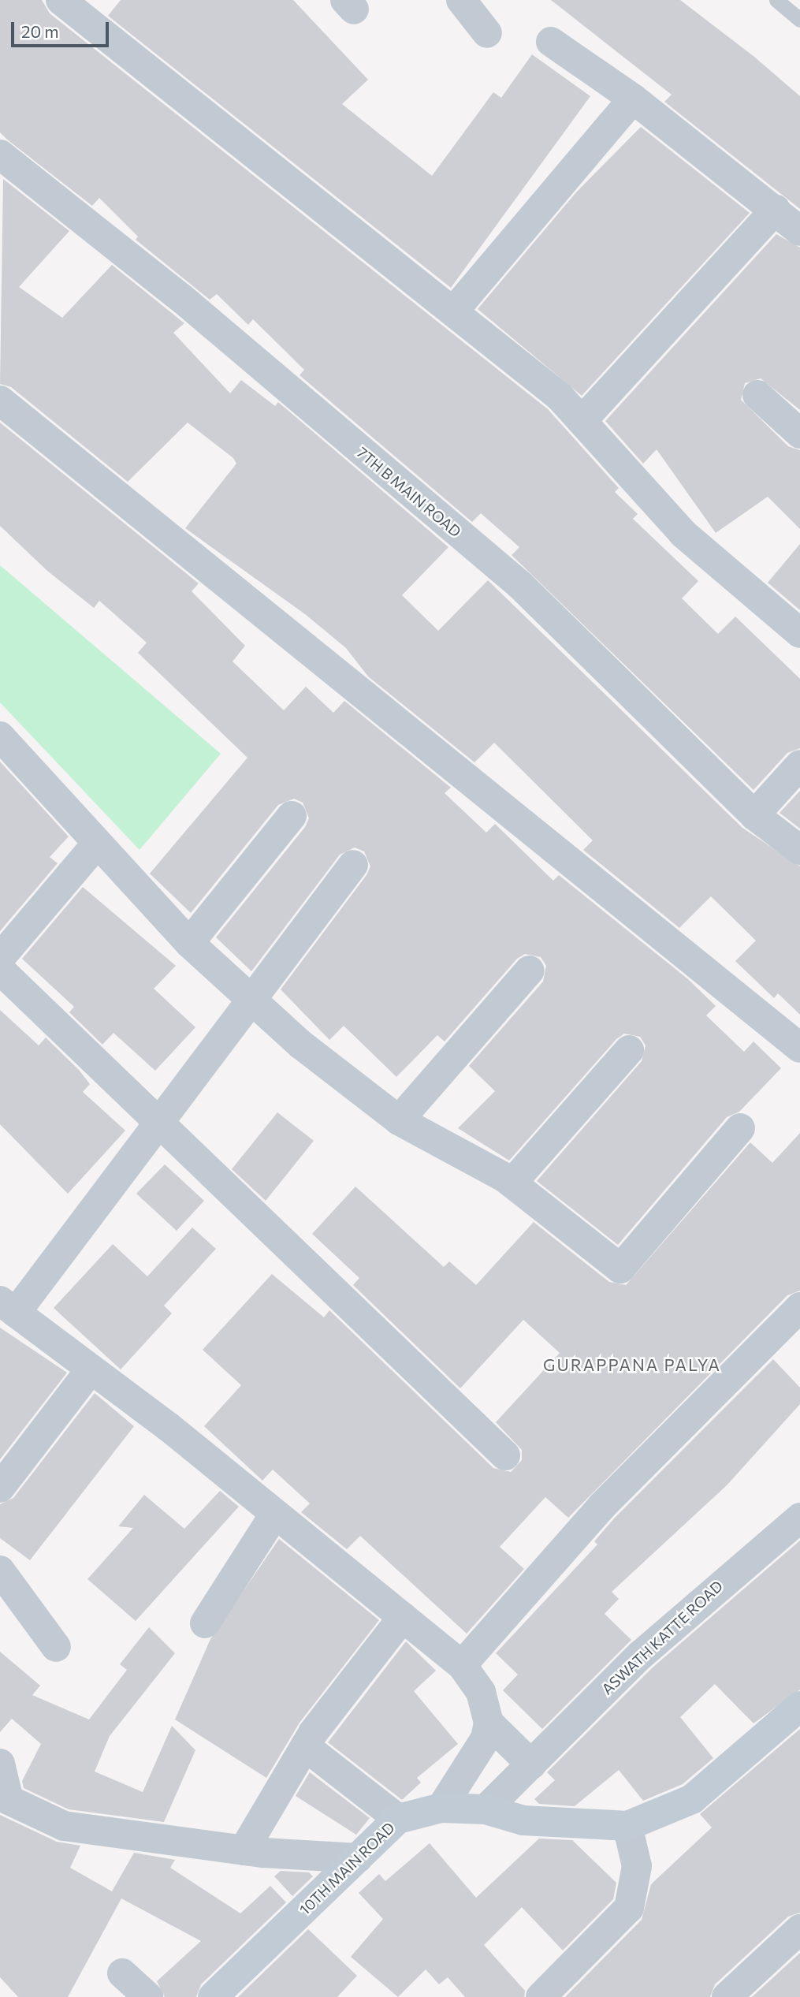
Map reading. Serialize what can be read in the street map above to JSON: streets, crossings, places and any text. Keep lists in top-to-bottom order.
{
  "streets": {
    "street": ["7TH B MAIN ROAD", "ASWATH KATTE ROAD", "10TH MAIN ROAD"]
  },
  "crossings": [
    ["ASWATH KATTE ROAD", "10TH MAIN ROAD"]
  ],
  "districts": ["GURAPPANA PALYA"],
  "scale_bar": "20 m"
}
